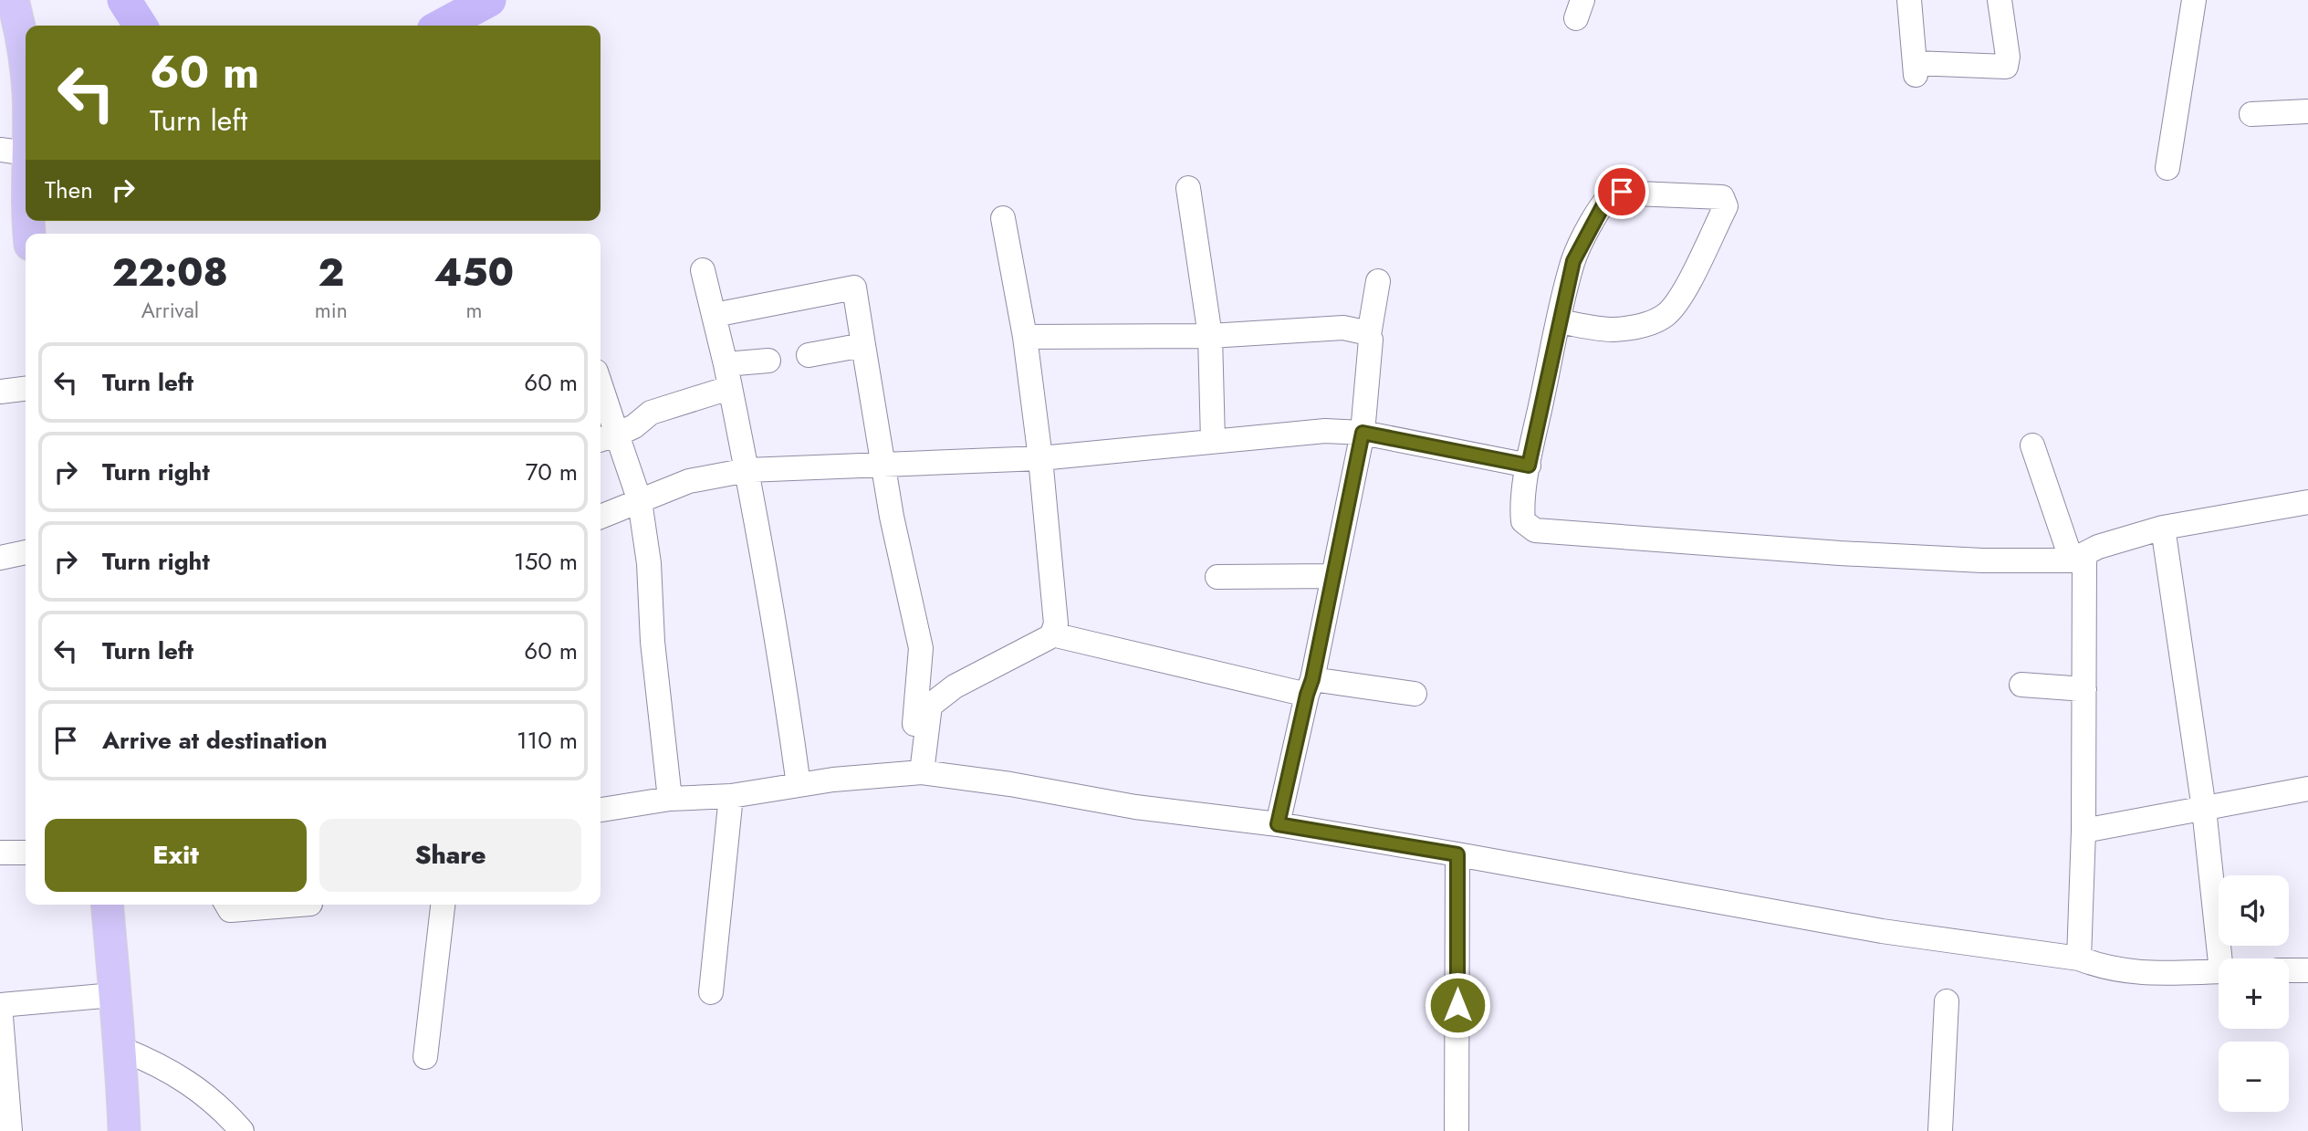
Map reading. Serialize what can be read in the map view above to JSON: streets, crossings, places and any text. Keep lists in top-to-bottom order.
{
  "page": {
    "turn": ["60 m", "Turn left"],
    "then": "Then",
    "eta": [
      "22:08",
      "Arrival",
      "2",
      "min",
      "450",
      "m"
    ],
    "list": [
      {
        "name": "Turn left",
        "value": "60 m"
      },
      {
        "name": "Turn right",
        "value": "70 m"
      },
      {
        "name": "Turn right",
        "value": "150 m"
      },
      {
        "name": "Turn left",
        "value": "60 m"
      },
      {
        "name": "Arrive at destination",
        "value": "110 m"
      }
    ],
    "buttons": ["Exit", "Share"],
    "map_buttons": ["+", "−"]
  }
}
